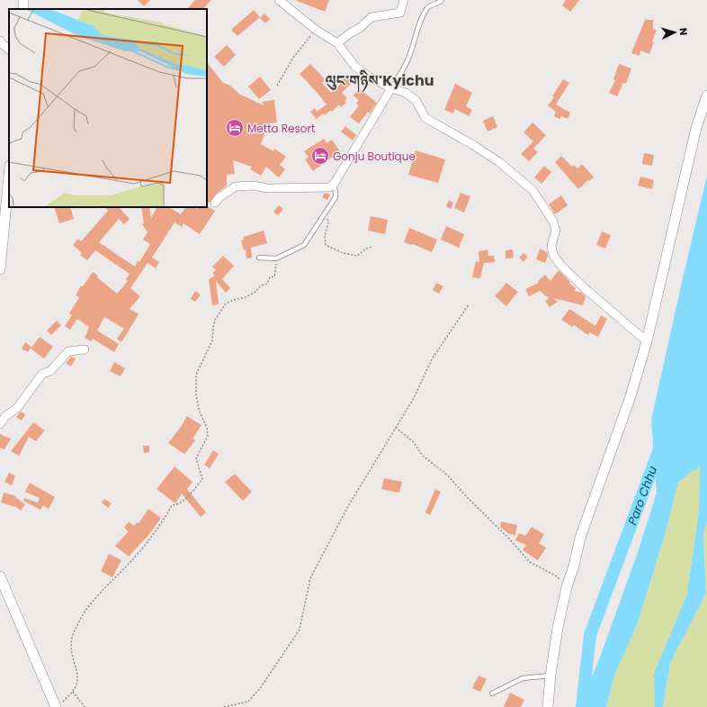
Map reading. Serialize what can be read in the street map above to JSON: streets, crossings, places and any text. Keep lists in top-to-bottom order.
{
  "districts": ["ལུང་གཉིས་Kyichu"],
  "water": ["Paro Chhu"],
  "places": {
    "hotel": ["Metta Resort", "Gonju Boutique"]
  },
  "north": "right"
}
